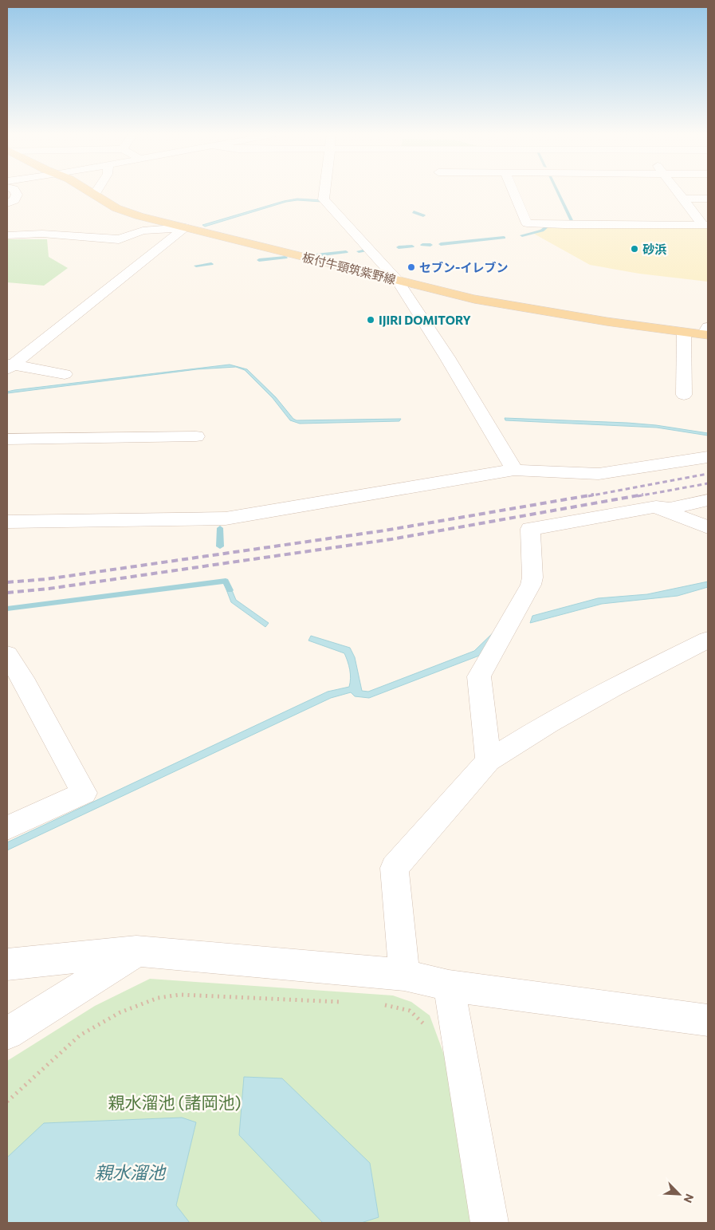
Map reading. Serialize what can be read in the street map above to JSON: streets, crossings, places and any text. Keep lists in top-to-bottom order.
{
  "streets": {
    "main road": ["板付牛頸筑紫野線"]
  },
  "water": ["親水溜池"],
  "parks": ["親水溜池 (諸岡池)"],
  "places": ["砂浜", "セブン-イレブン", "IJIRI DOMITORY"],
  "north": "bottom right"
}
